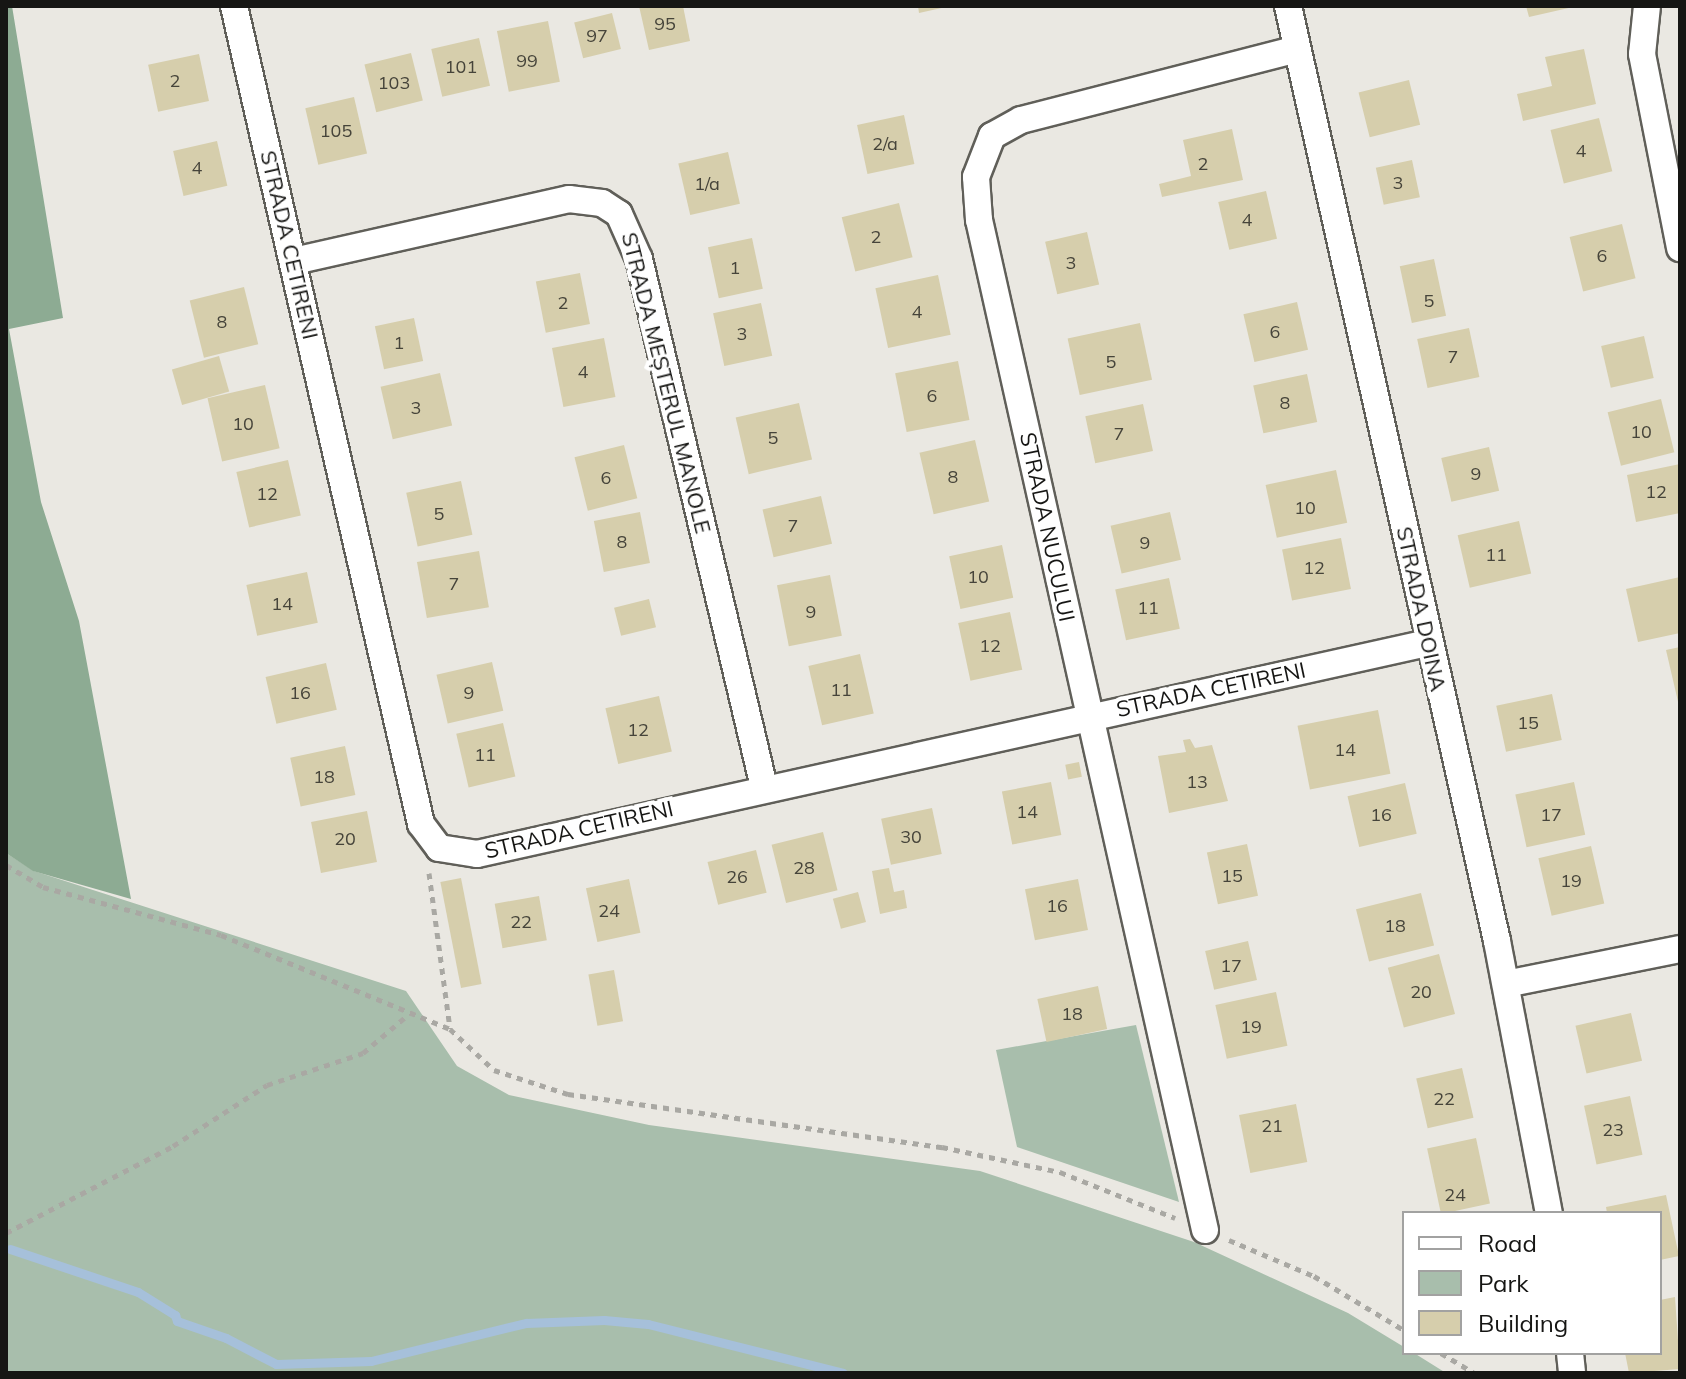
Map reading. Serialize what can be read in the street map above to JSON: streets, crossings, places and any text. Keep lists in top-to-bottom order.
{
  "streets": {
    "street": [
      "STRADA CETIRENI",
      "STRADA MEȘTERUL MANOLE",
      "STRADA NUCULUI",
      "STRADA DOINA"
    ]
  },
  "crossings": [
    ["STRADA CETIRENI", "STRADA MEȘTERUL MANOLE"],
    ["STRADA CETIRENI", "STRADA NUCULUI"],
    ["STRADA CETIRENI", "STRADA DOINA"],
    ["STRADA NUCULUI", "STRADA DOINA"]
  ],
  "house_numbers": [
    "95",
    "97",
    "99",
    "101",
    "2",
    "103",
    "105",
    "2/a",
    "4",
    "2",
    "4",
    "3",
    "1/a",
    "4",
    "2",
    "6",
    "3",
    "1",
    "5",
    "2",
    "4",
    "8",
    "6",
    "3",
    "1",
    "7",
    "5",
    "4",
    "6",
    "8",
    "3",
    "10",
    "10",
    "7",
    "5",
    "9",
    "8",
    "6",
    "12",
    "12",
    "10",
    "5",
    "7",
    "8",
    "9",
    "11",
    "12",
    "10",
    "7",
    "14",
    "11",
    "9",
    "12",
    "11",
    "16",
    "9",
    "15",
    "12",
    "14",
    "11",
    "18",
    "13",
    "14",
    "16",
    "17",
    "30",
    "20",
    "28",
    "15",
    "26",
    "19",
    "16",
    "24",
    "22",
    "18",
    "17",
    "20",
    "18",
    "19",
    "22",
    "21",
    "23",
    "24"
  ],
  "legend": ["Road", "Park", "Building"]
}
